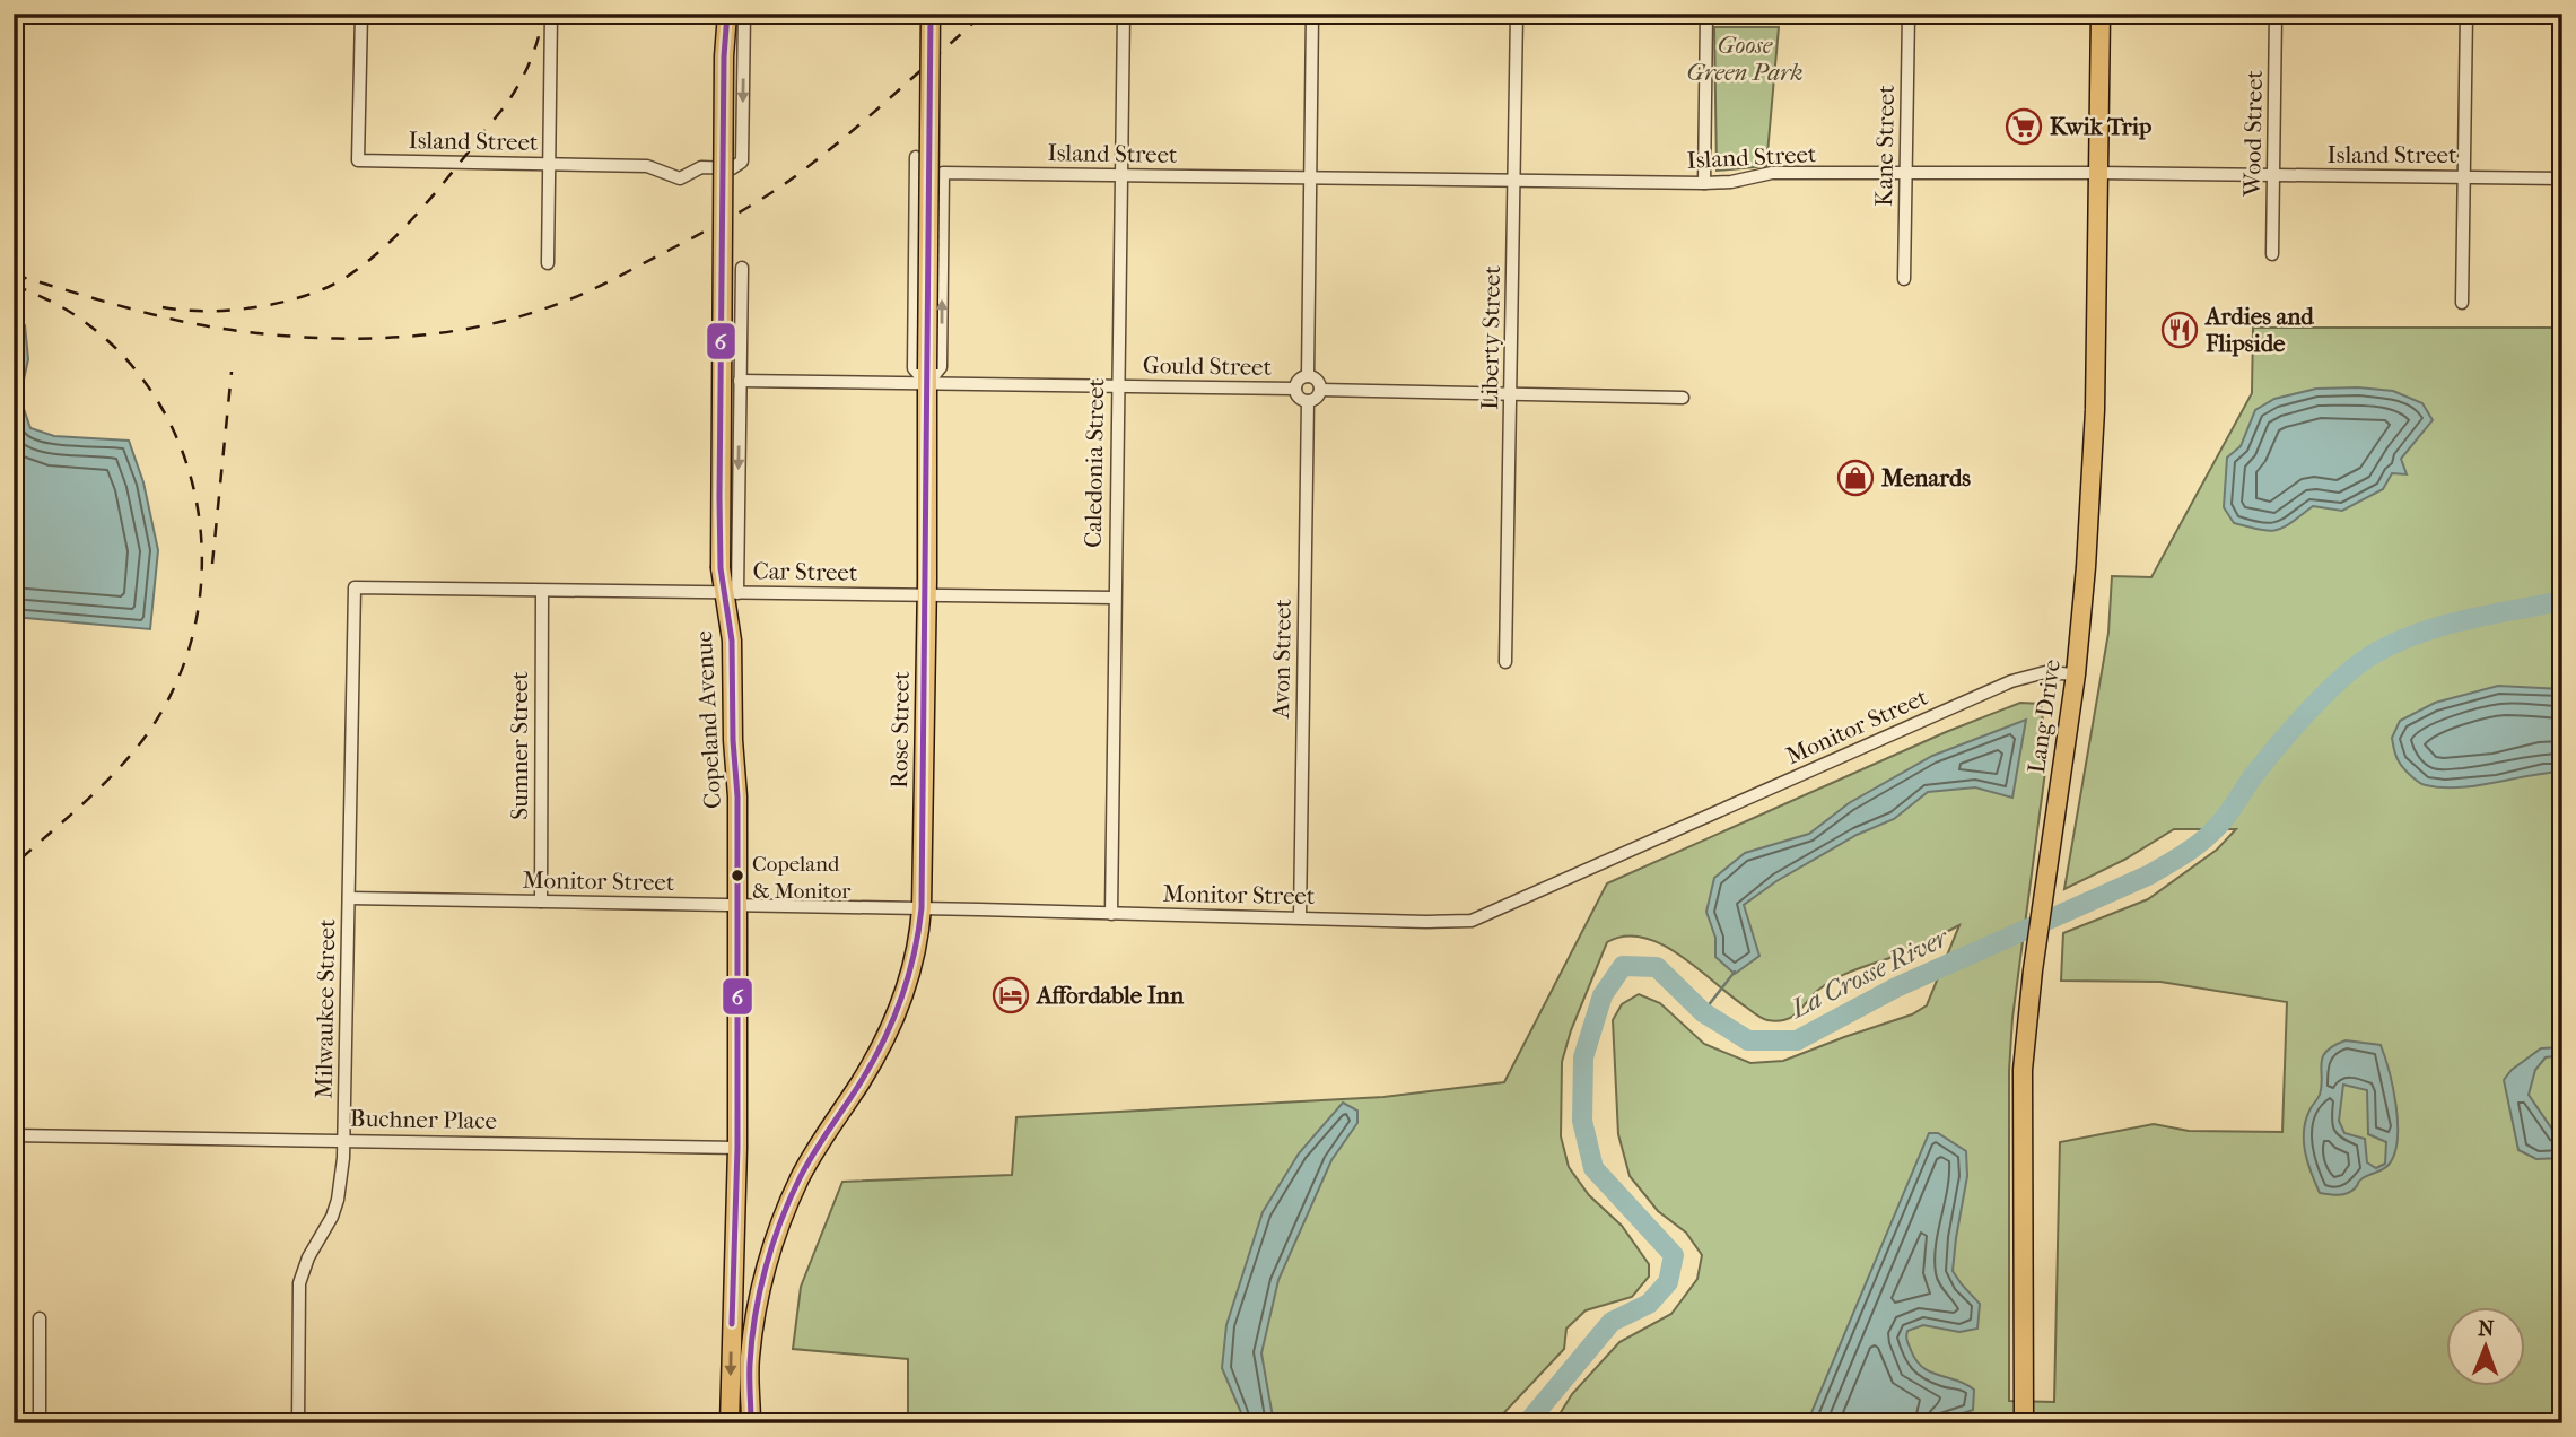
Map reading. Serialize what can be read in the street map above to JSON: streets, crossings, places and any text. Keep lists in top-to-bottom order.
{
  "streets": {
    "main road": ["Lang Drive", "Copeland Avenue", "Rose Street"],
    "street": [
      "Wood Street",
      "Island Street",
      "Kane Street",
      "Liberty Street",
      "Gould Street",
      "Caledonia Street",
      "Car Street",
      "Avon Street",
      "Monitor Street",
      "Sumner Street",
      "Milwaukee Street",
      "Buchner Place"
    ]
  },
  "crossings": [
    ["Wood Street", "Island Street"],
    ["Island Street", "Kane Street"],
    ["Island Street", "Liberty Street"],
    ["Island Street", "Gould Street"],
    ["Island Street", "Caledonia Street"],
    ["Island Street", "Lang Drive"],
    ["Island Street", "Rose Street"],
    ["Gould Street", "Caledonia Street"],
    ["Gould Street", "Avon Street"],
    ["Gould Street", "Rose Street"],
    ["Caledonia Street", "Car Street"],
    ["Caledonia Street", "Monitor Street"],
    ["Car Street", "Copeland Avenue"],
    ["Car Street", "Rose Street"],
    ["Car Street", "Sumner Street"],
    ["Car Street", "Milwaukee Street"],
    ["Avon Street", "Monitor Street"],
    ["Lang Drive", "Monitor Street"],
    ["Copeland Avenue", "Monitor Street"],
    ["Copeland Avenue", "Buchner Place"],
    ["Monitor Street", "Rose Street"],
    ["Monitor Street", "Sumner Street"],
    ["Monitor Street", "Milwaukee Street"],
    ["Milwaukee Street", "Buchner Place"]
  ],
  "water": ["La Crosse River"],
  "parks": ["Goose Green Park"],
  "places": {
    "supermarket": ["Kwik Trip"],
    "restaurant": ["Ardies and Flipside"],
    "shop": ["Menards"],
    "other": ["Copeland & Monitor"],
    "hotel": ["Affordable Inn"]
  },
  "lines": ["transit line 6"],
  "north": "top"
}
